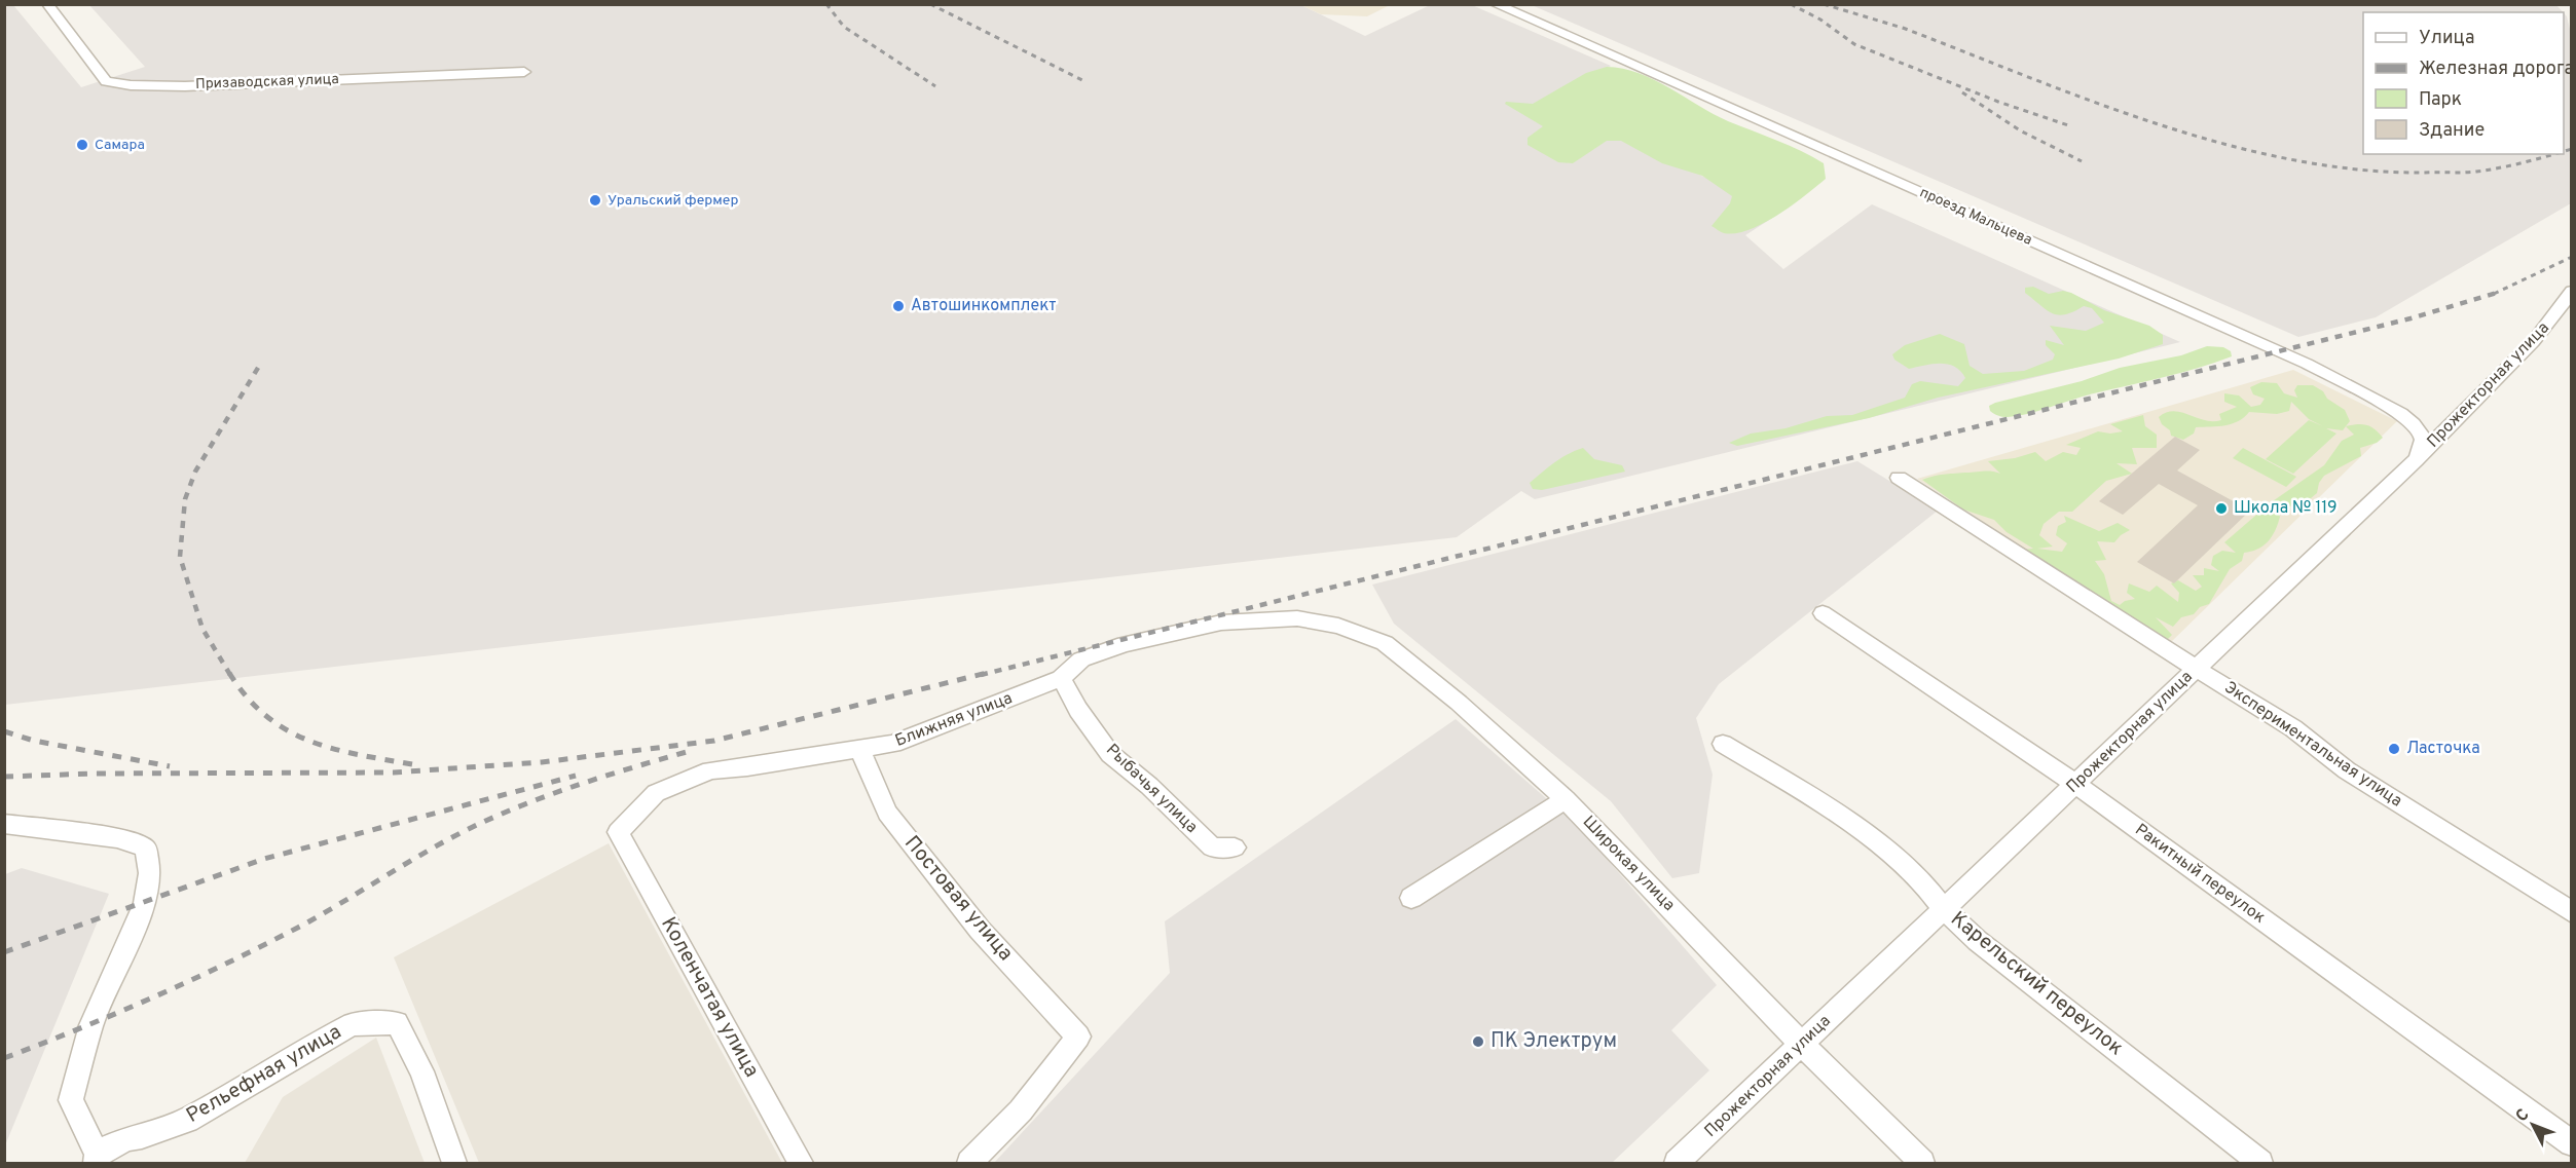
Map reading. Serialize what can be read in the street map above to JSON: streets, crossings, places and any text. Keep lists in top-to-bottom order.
{
  "streets": {
    "street": [
      "Призаводская улица",
      "проезд Мальцева",
      "Прожекторная улица",
      "Ближняя улица",
      "Экспериментальная улица",
      "Рыбачья улица",
      "Широкая улица",
      "Ракитный переулок",
      "Постовая улица",
      "Карельский переулок",
      "Коленчатая улица",
      "Рельефная улица"
    ]
  },
  "crossings": [
    ["проезд Мальцева", "Прожекторная улица"],
    ["Прожекторная улица", "Экспериментальная улица"],
    ["Прожекторная улица", "Широкая улица"],
    ["Прожекторная улица", "Ракитный переулок"],
    ["Прожекторная улица", "Карельский переулок"],
    ["Ближняя улица", "Рыбачья улица"],
    ["Ближняя улица", "Широкая улица"],
    ["Ближняя улица", "Постовая улица"],
    ["Ближняя улица", "Коленчатая улица"]
  ],
  "places": [
    "Самара",
    "Уральский фермер",
    "Автошинкомплект",
    "Школа № 119",
    "Ласточка",
    "ПК Электрум"
  ],
  "legend": [
    "Улица",
    "Железная дорога",
    "Парк",
    "Здание"
  ],
  "north": "top left"
}
